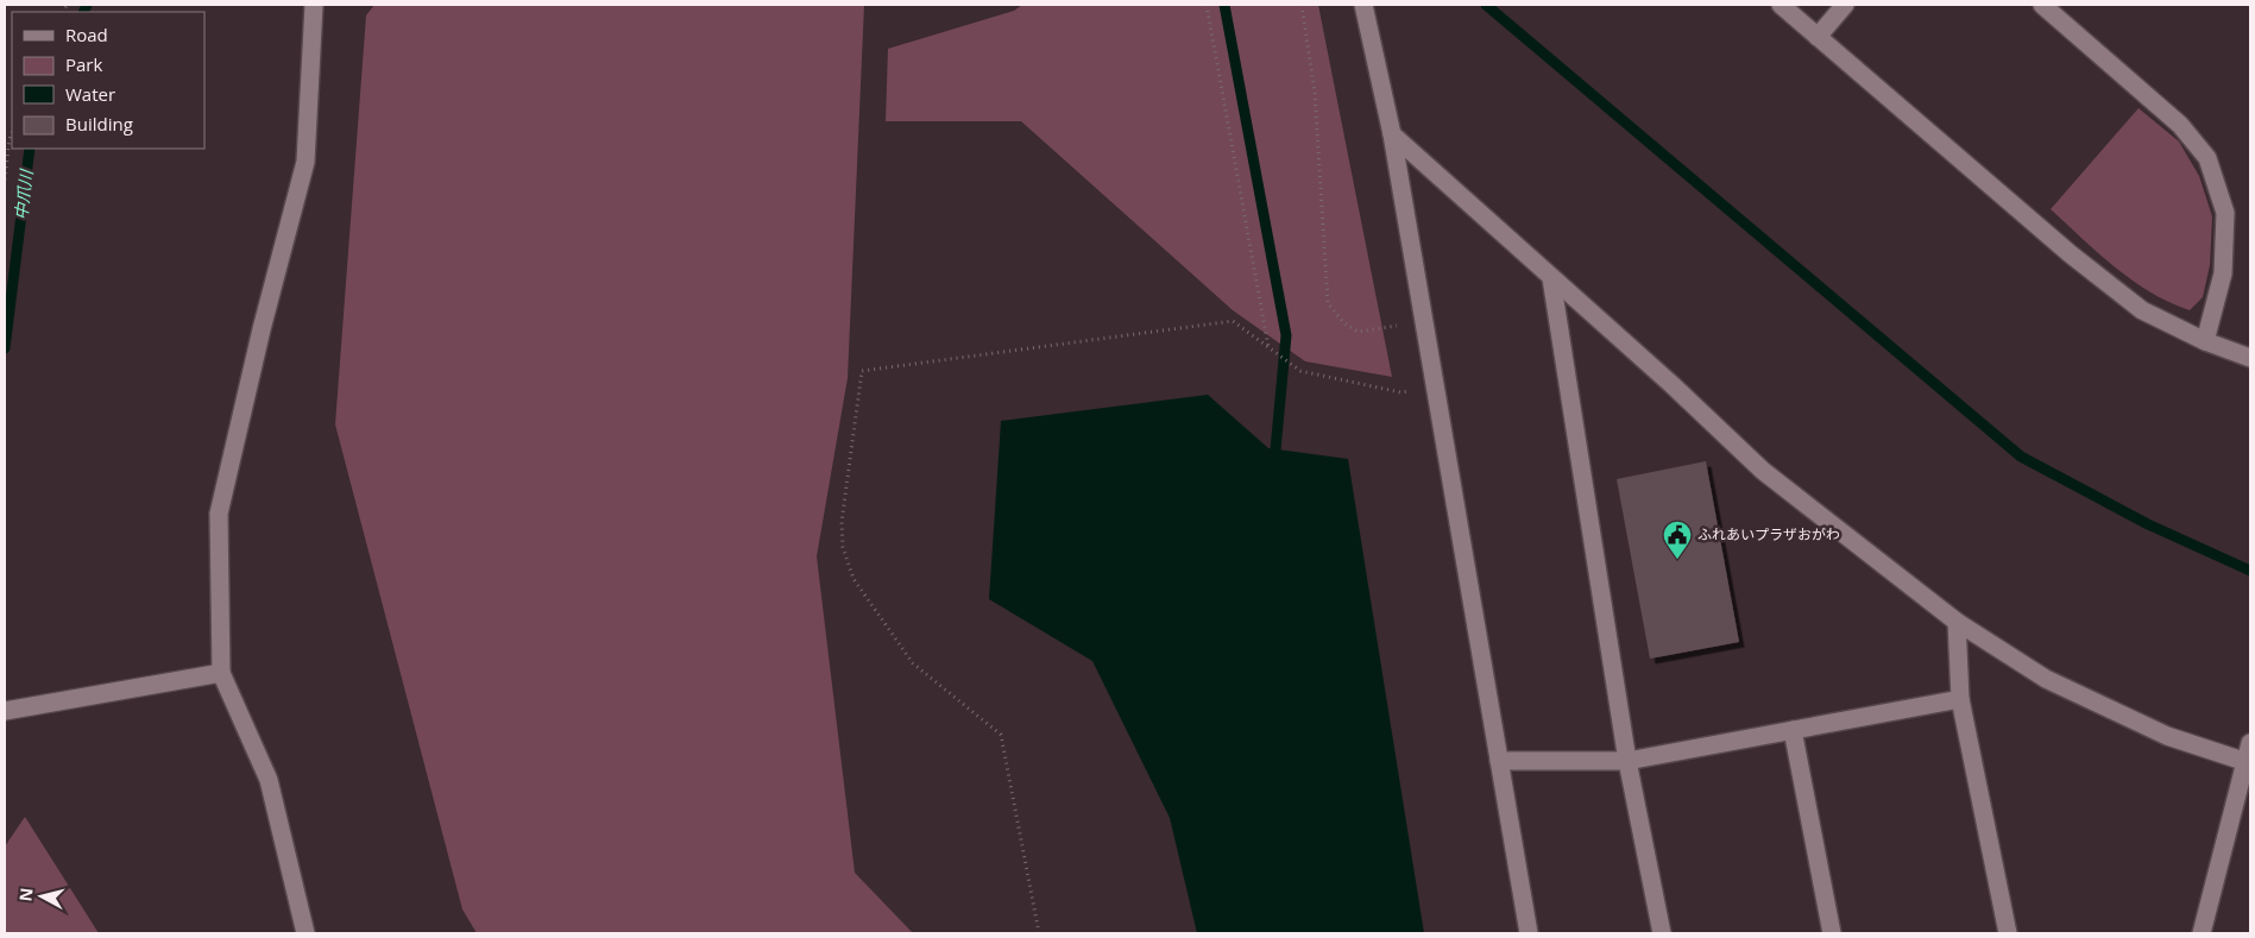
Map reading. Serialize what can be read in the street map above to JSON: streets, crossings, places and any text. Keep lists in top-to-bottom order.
{
  "water": ["中爪川"],
  "places": {
    "public building": ["ふれあいプラザおがわ"]
  },
  "legend": [
    "Road",
    "Park",
    "Water",
    "Building"
  ],
  "north": "left"
}
